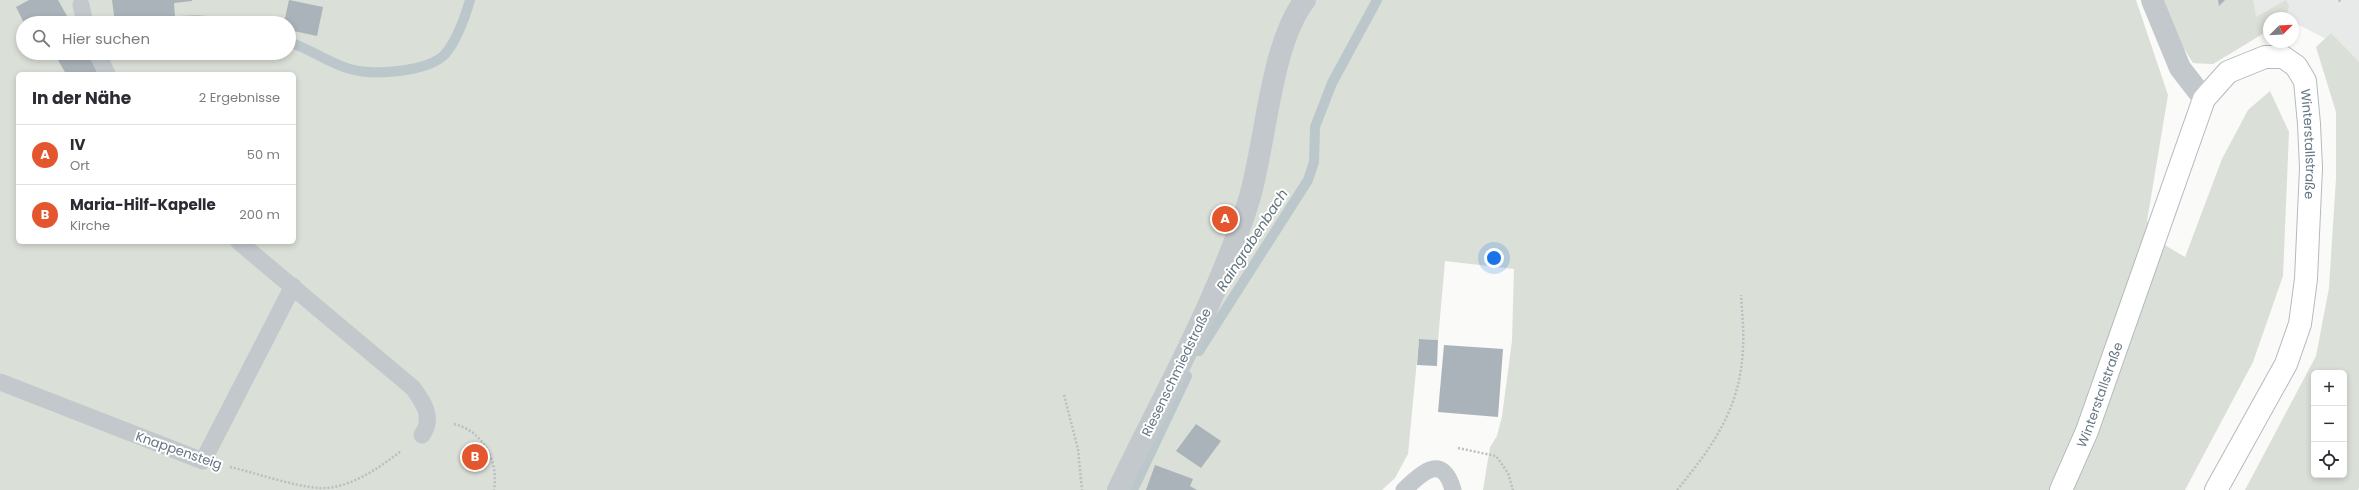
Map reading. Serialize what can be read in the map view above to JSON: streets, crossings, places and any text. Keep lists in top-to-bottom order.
{
  "streets": {
    "street": ["Winterstallstraße", "Riesenschmiedstraße"],
    "lane": ["Knappensteig"]
  },
  "water": ["Raingrabenbach"],
  "north": "top right",
  "page": {
    "search": "Hier suchen",
    "heading": ["In der Nähe", "2 Ergebnisse"],
    "list": [
      {
        "mark": "A",
        "name": "IV",
        "note": "Ort",
        "value": "50 m"
      },
      {
        "mark": "B",
        "name": "Maria-Hilf-Kapelle",
        "note": "Kirche",
        "value": "200 m"
      }
    ],
    "pins": ["A", "B"],
    "map_buttons": ["+", "−"]
  }
}
